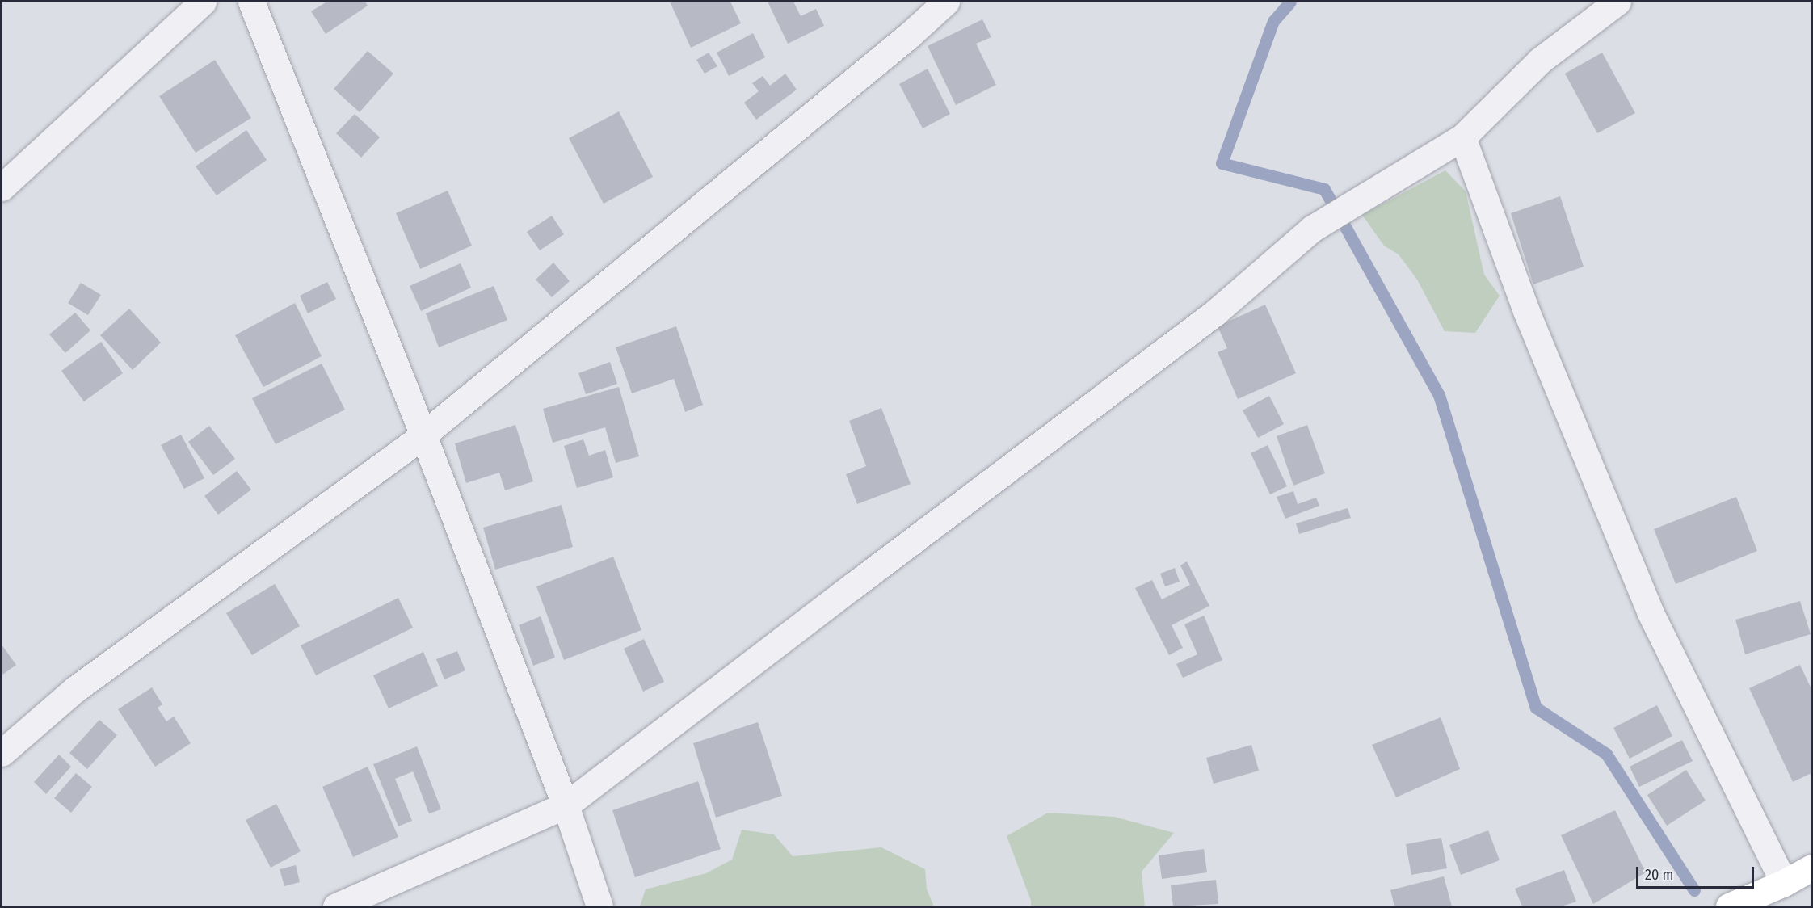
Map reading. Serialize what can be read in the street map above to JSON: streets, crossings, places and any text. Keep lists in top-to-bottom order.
{
  "scale_bar": "20 m"
}
